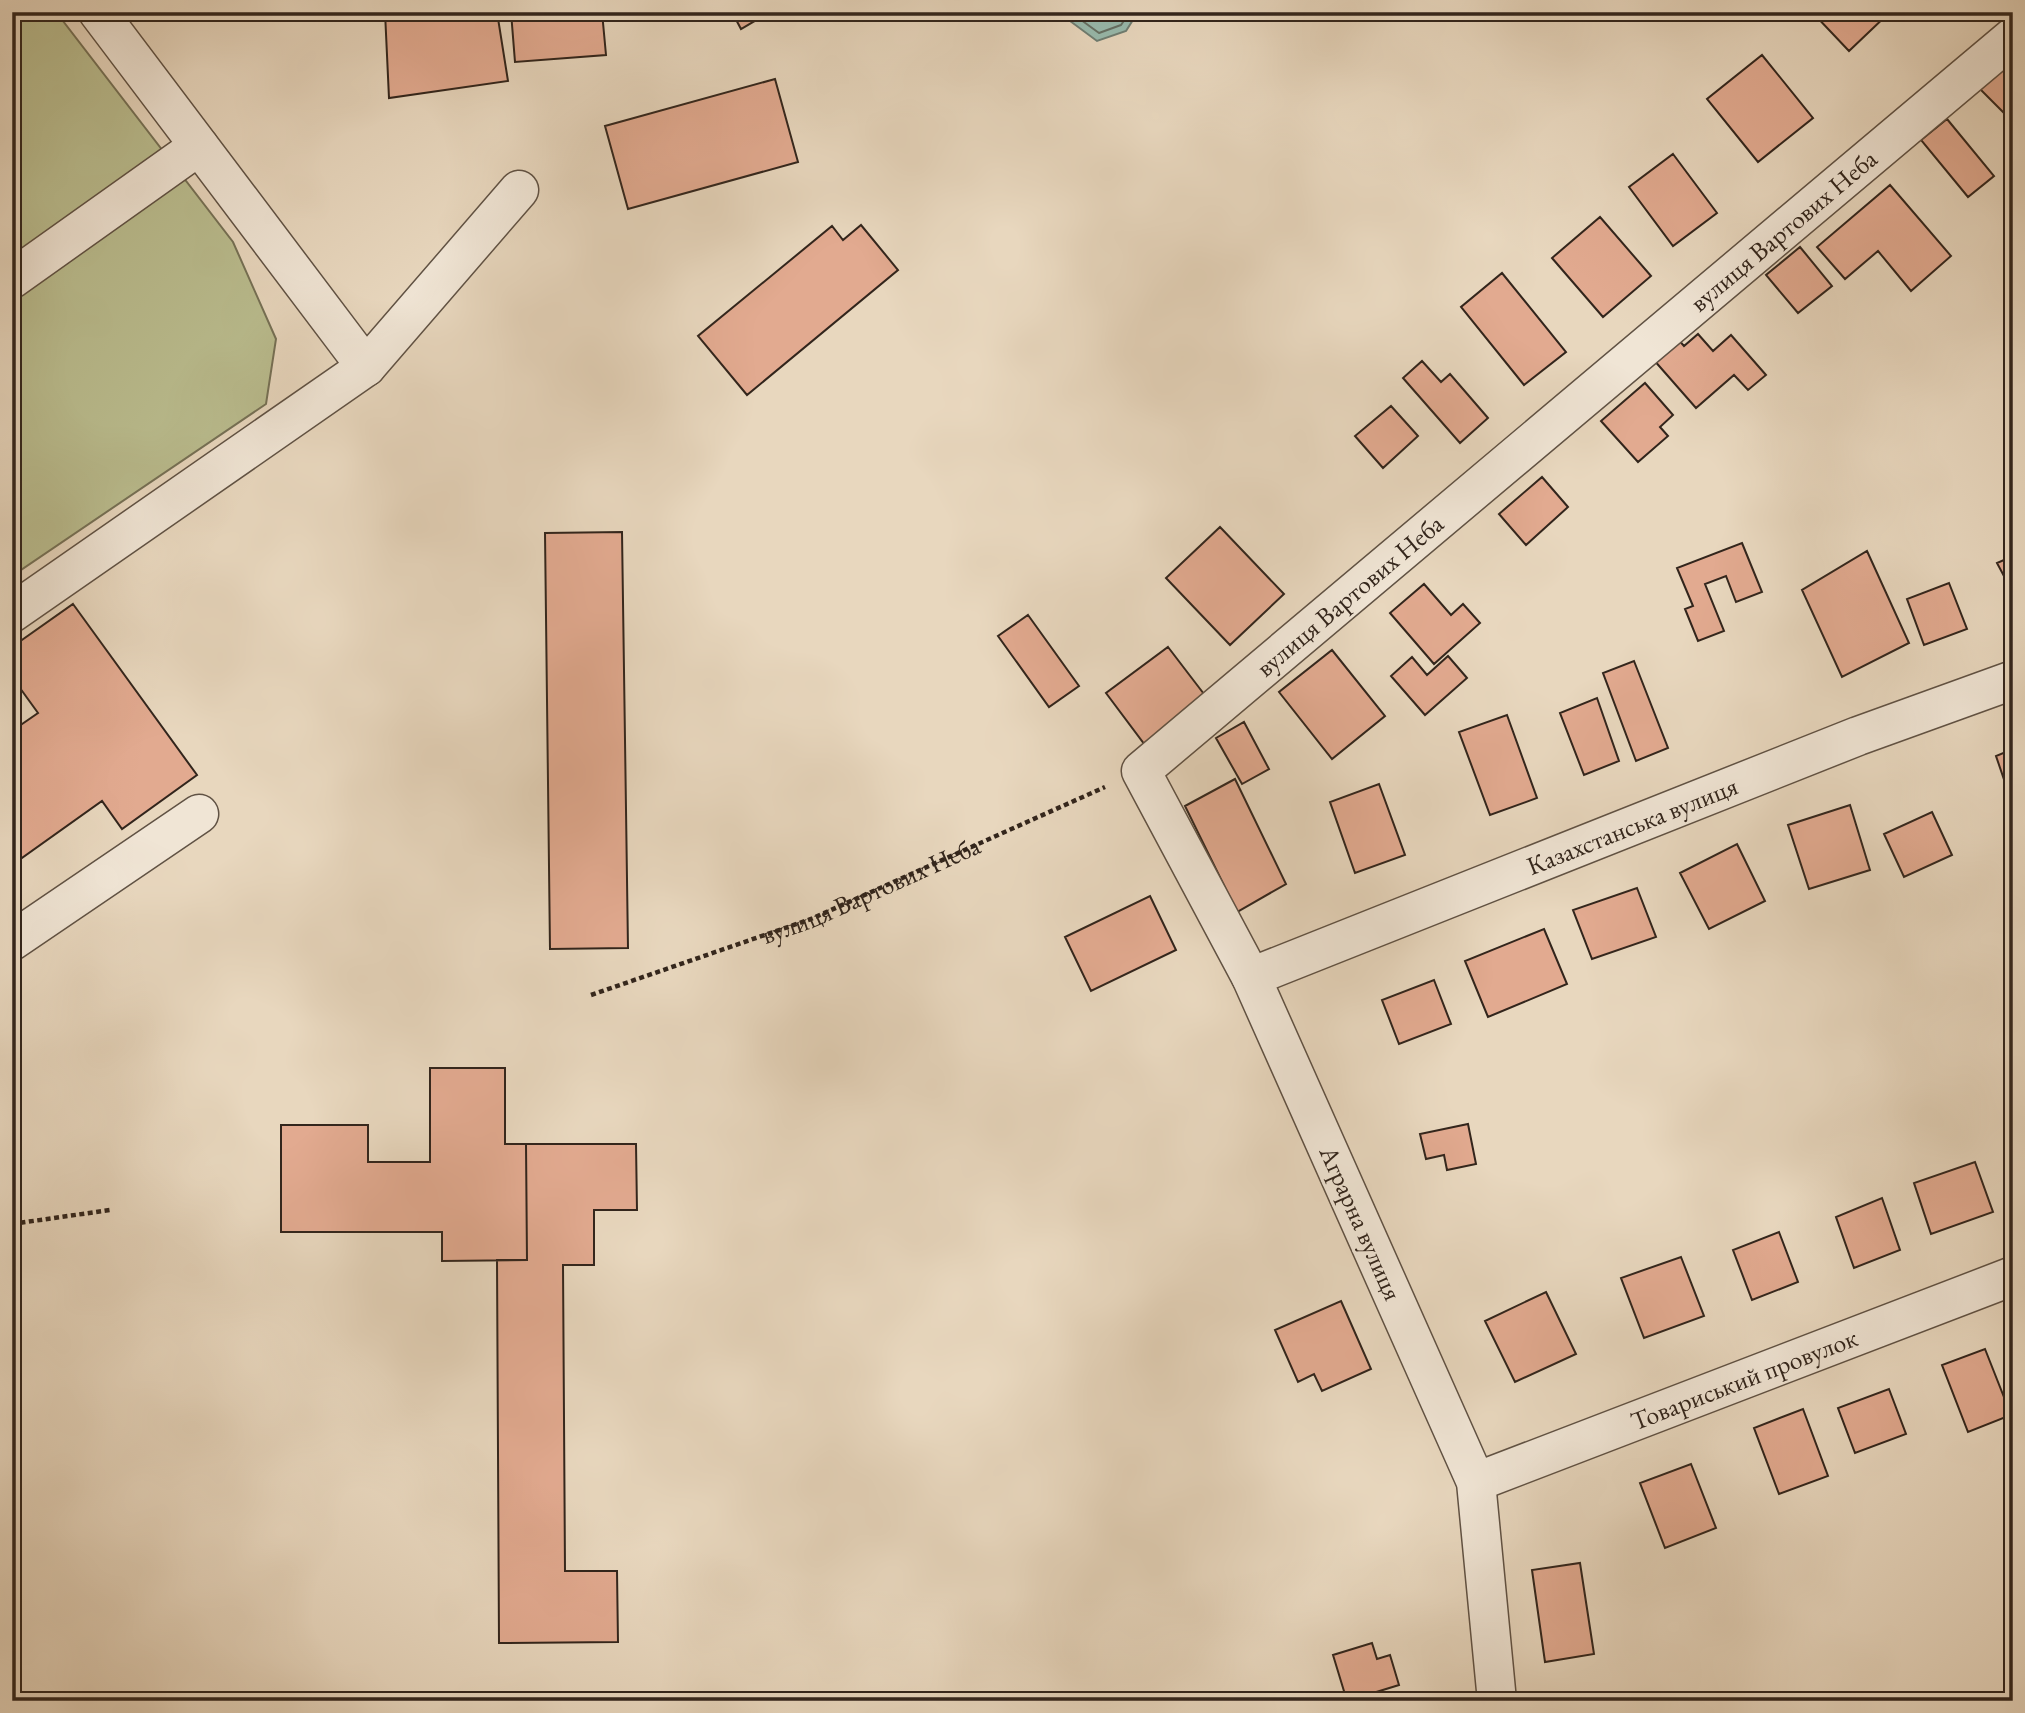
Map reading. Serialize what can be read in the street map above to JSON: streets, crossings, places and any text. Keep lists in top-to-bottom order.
{
  "streets": {
    "street": [
      "вулиця Вартових Неба",
      "Казахстанська вулиця",
      "Аграрна вулиця",
      "Товариський провулок"
    ]
  },
  "crossings": [
    ["вулиця Вартових Неба", "Аграрна вулиця"],
    ["Казахстанська вулиця", "Аграрна вулиця"],
    ["Аграрна вулиця", "Товариський провулок"]
  ]
}
